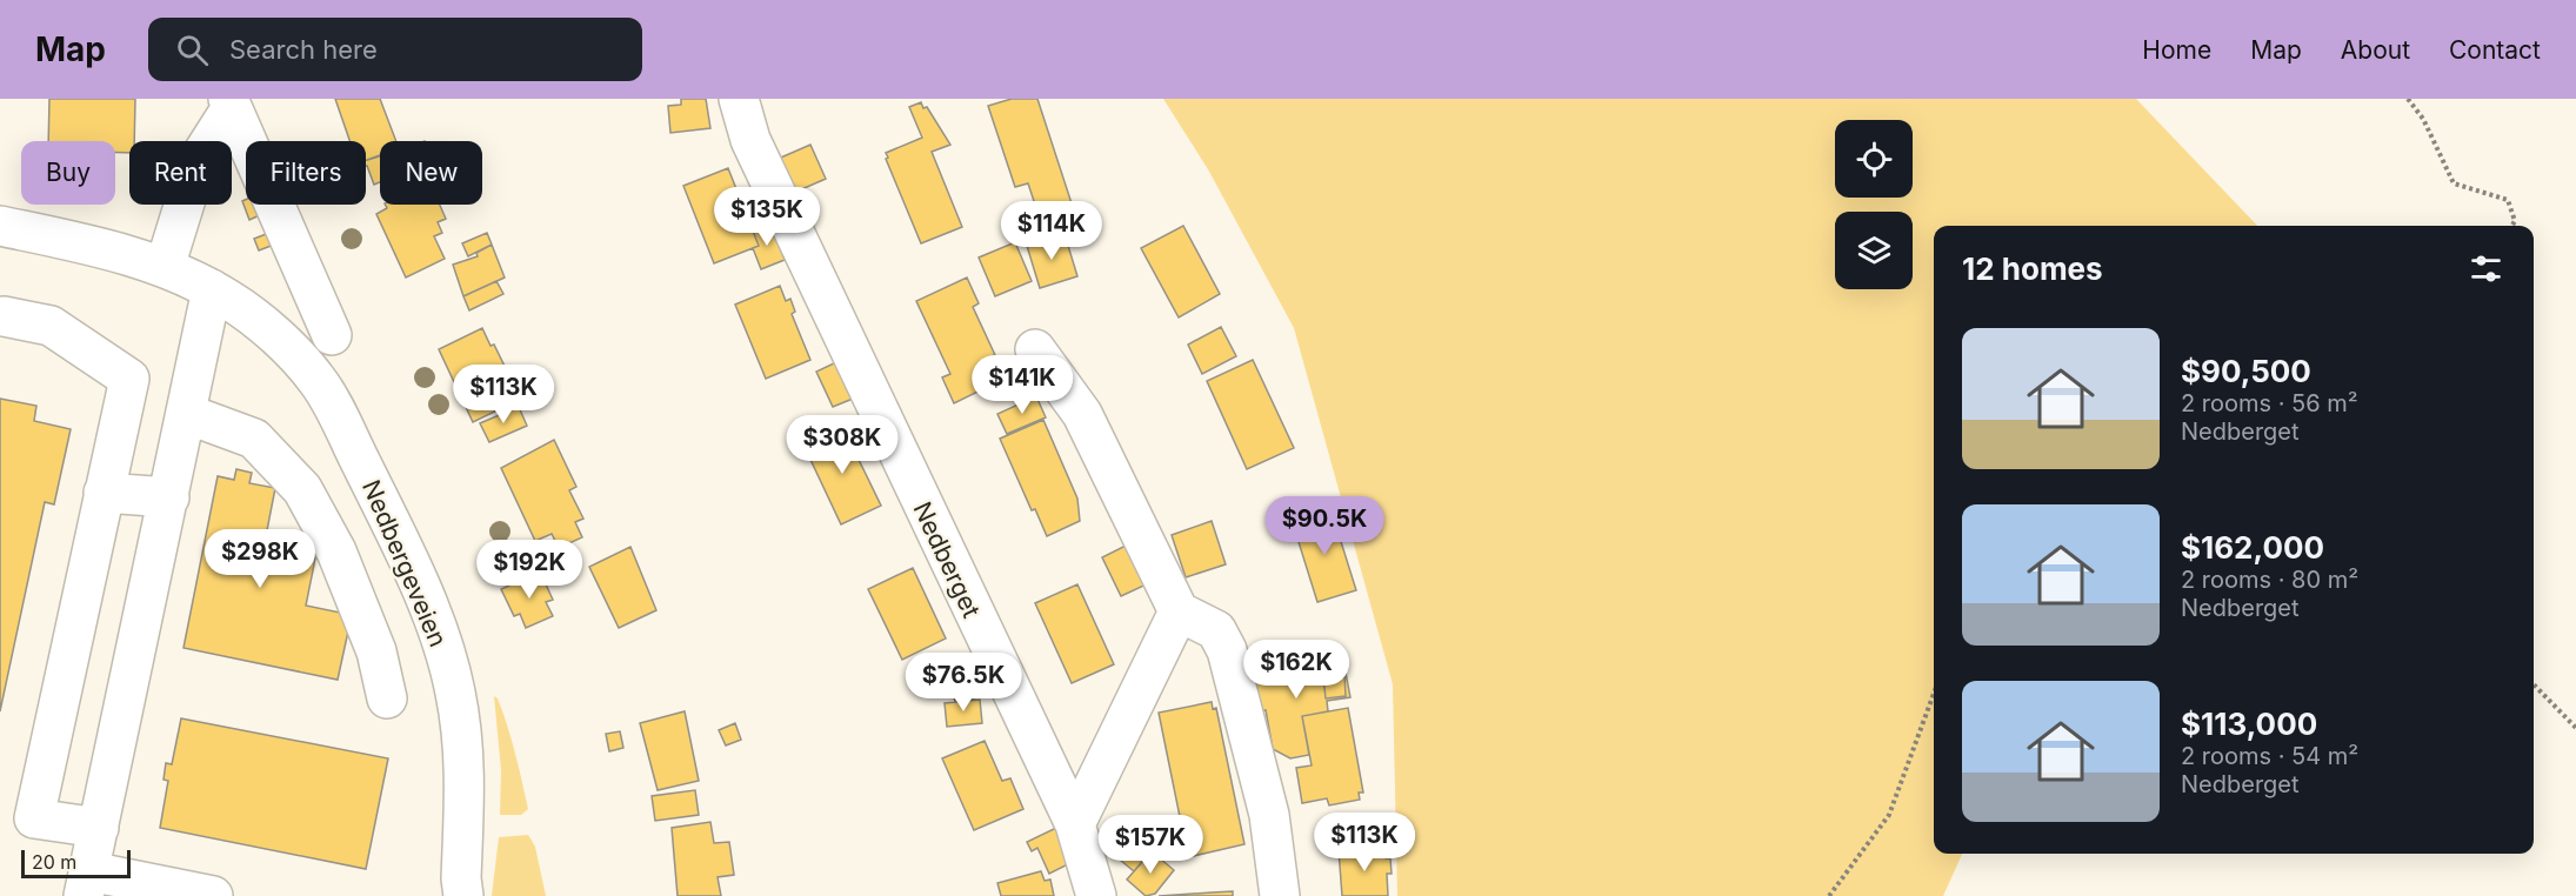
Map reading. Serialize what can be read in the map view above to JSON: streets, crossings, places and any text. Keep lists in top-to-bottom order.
{
  "streets": {
    "street": ["Nedberget", "Nedbergeveien"]
  },
  "scale_bar": "20 m",
  "page": {
    "header": "Map",
    "search": "Search here",
    "nav": [
      "Home",
      "Map",
      "About",
      "Contact"
    ],
    "chip": [
      "Buy",
      "Rent",
      "Filters",
      "New"
    ],
    "price": [
      "$135K",
      "$114K",
      "$141K",
      "$113K",
      "$308K",
      "$90.5K",
      "$298K",
      "$192K",
      "$162K",
      "$76.5K",
      "$113K",
      "$157K"
    ],
    "heading": "12 homes",
    "list": [
      {
        "name": "$90,500",
        "note": "2 rooms · 56 m² · Nedberget"
      },
      {
        "name": "$162,000",
        "note": "2 rooms · 80 m² · Nedberget"
      },
      {
        "name": "$113,000",
        "note": "2 rooms · 54 m² · Nedberget"
      }
    ],
    "scale": "20 m"
  }
}
